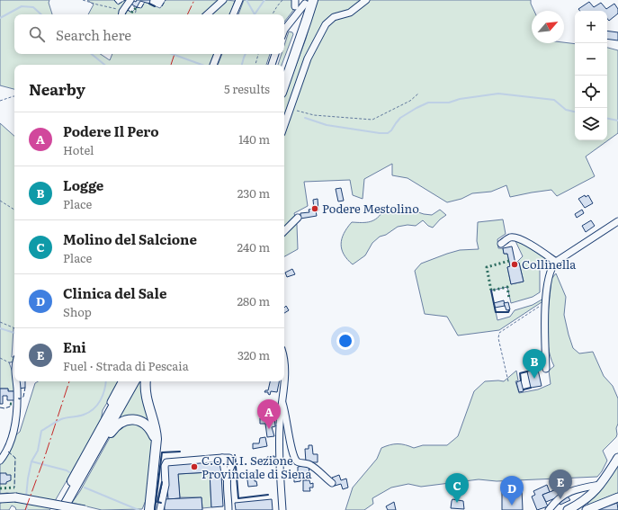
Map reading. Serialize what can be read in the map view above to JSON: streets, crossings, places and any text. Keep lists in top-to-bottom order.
{
  "places": ["Podere Mestolino", "Collinella", "C.O.N.I. Sezione Provinciale di Siena"],
  "north": "top right",
  "page": {
    "map_buttons": ["+", "−"],
    "search": "Search here",
    "heading": ["Nearby", "5 results"],
    "list": [
      {
        "mark": "A",
        "name": "Podere Il Pero",
        "note": "Hotel",
        "value": "140 m"
      },
      {
        "mark": "B",
        "name": "Logge",
        "note": "Place",
        "value": "230 m"
      },
      {
        "mark": "C",
        "name": "Molino del Salcione",
        "note": "Place",
        "value": "240 m"
      },
      {
        "mark": "D",
        "name": "Clinica del Sale",
        "note": "Shop",
        "value": "280 m"
      },
      {
        "mark": "E",
        "name": "Eni",
        "note": "Fuel · Strada di Pescaia",
        "value": "320 m"
      }
    ],
    "pins": [
      "B",
      "A",
      "E",
      "C",
      "D"
    ]
  }
}
